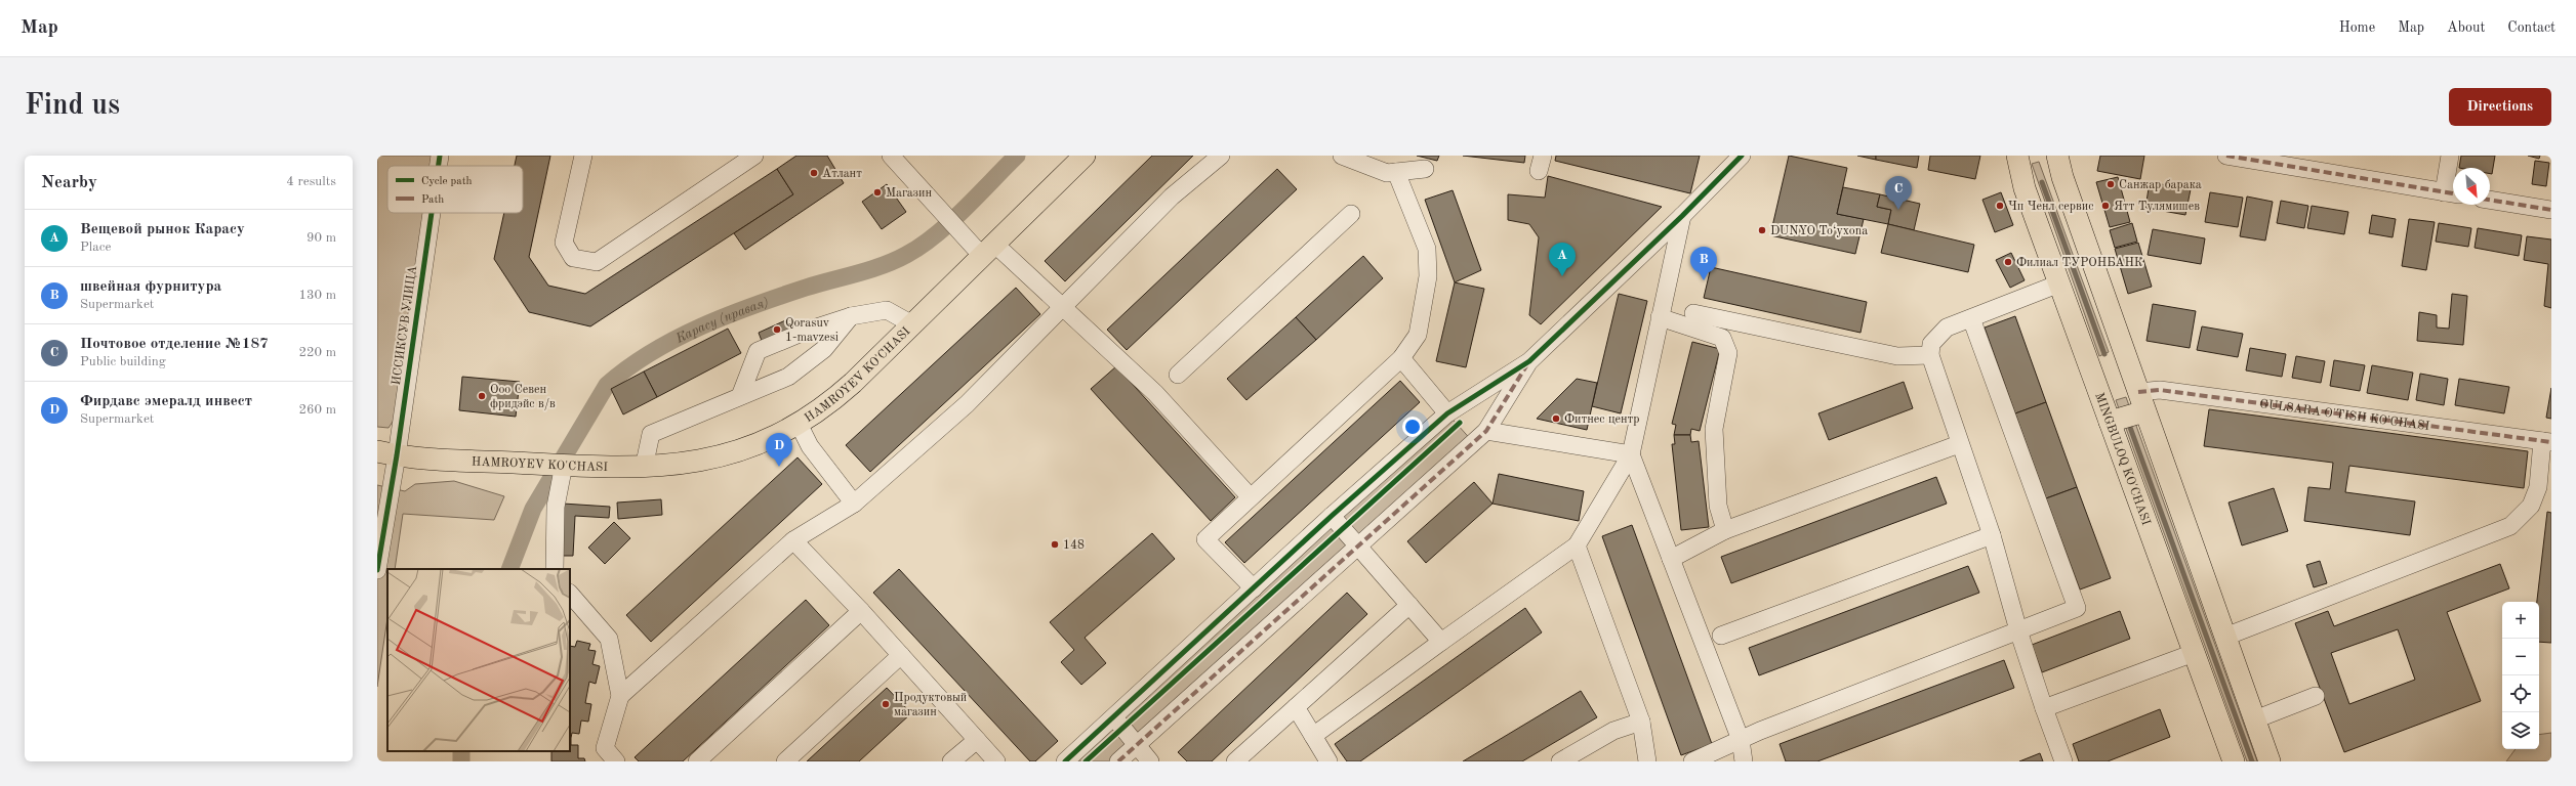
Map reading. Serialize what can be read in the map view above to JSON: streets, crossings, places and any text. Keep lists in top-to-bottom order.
{
  "streets": {
    "main road": ["HAMROYEV KO'CHASI", "MINGBULOQ KO'CHASI"],
    "street": ["ИССИКСУВ УЛИЦА", "GULSARA O'TISH KO'CHASI"]
  },
  "crossings": [
    ["ИССИКСУВ УЛИЦА", "HAMROYEV KO'CHASI"]
  ],
  "water": ["Карасу (правая)"],
  "places": [
    "Атлант",
    "Санжар барака",
    "Магазин",
    "Чп Ченл сервис",
    "Ятт Тулямишев",
    "DUNYO To‘yxona",
    "Филиал ТУРОНБАНК",
    "Qorasuv 1-mavzesi",
    "Ооо Севен фридэйс в/в",
    "Фитнес центр",
    "148",
    "Продуктовый магазин"
  ],
  "legend": ["Cycle path", "Path"],
  "north": "bottom right",
  "page": {
    "header": "Map",
    "nav": [
      "Home",
      "Map",
      "About",
      "Contact"
    ],
    "buttons": "Directions",
    "title": "Find us",
    "heading": ["Nearby", "4 results"],
    "pins": [
      "C",
      "A",
      "B",
      "D"
    ],
    "list": [
      {
        "mark": "A",
        "name": "Вещевой рынок Карасу",
        "note": "Place",
        "value": "90 m"
      },
      {
        "mark": "B",
        "name": "швейная фурнитура",
        "note": "Supermarket",
        "value": "130 m"
      },
      {
        "mark": "C",
        "name": "Почтовое отделение №187",
        "note": "Public building",
        "value": "220 m"
      },
      {
        "mark": "D",
        "name": "Фирдавс эмералд инвест",
        "note": "Supermarket",
        "value": "260 m"
      }
    ],
    "map_buttons": ["+", "−"]
  }
}
